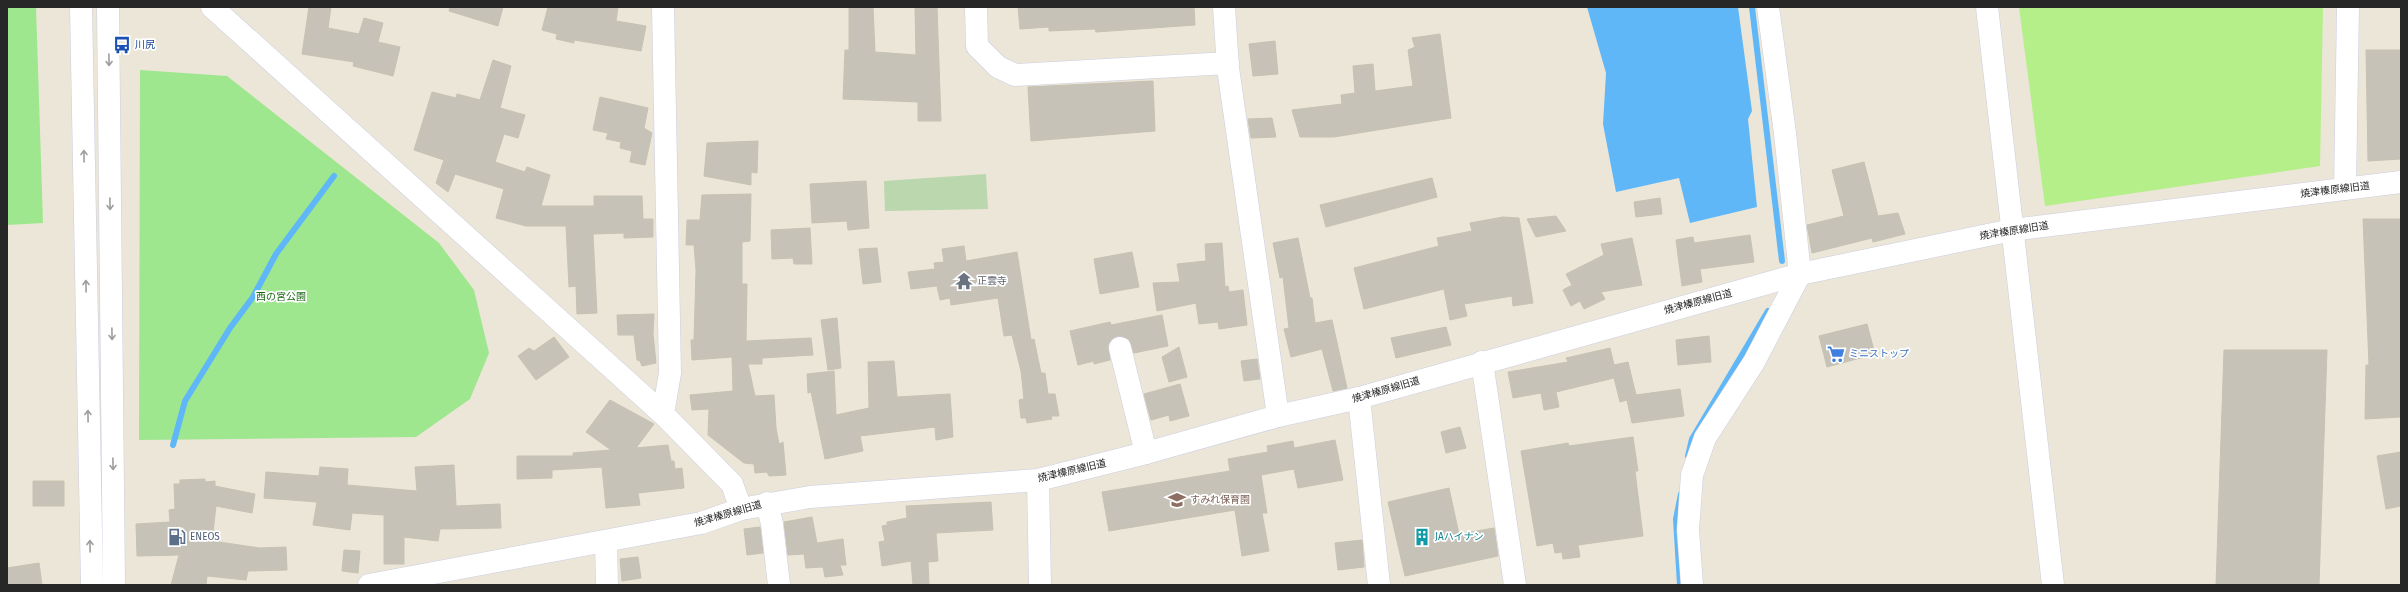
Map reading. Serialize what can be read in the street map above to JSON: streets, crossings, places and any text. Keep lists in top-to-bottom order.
{
  "streets": {
    "street": ["焼津榛原線旧道"]
  },
  "parks": ["西の宮公園"],
  "places": {
    "bus stop": ["川尻"],
    "temple": ["正雲寺"],
    "supermarket": ["ミニストップ"],
    "school or university": ["すみれ保育園"],
    "fuel station": ["ENEOS"],
    "building": ["JAハイナン"]
  }
}
